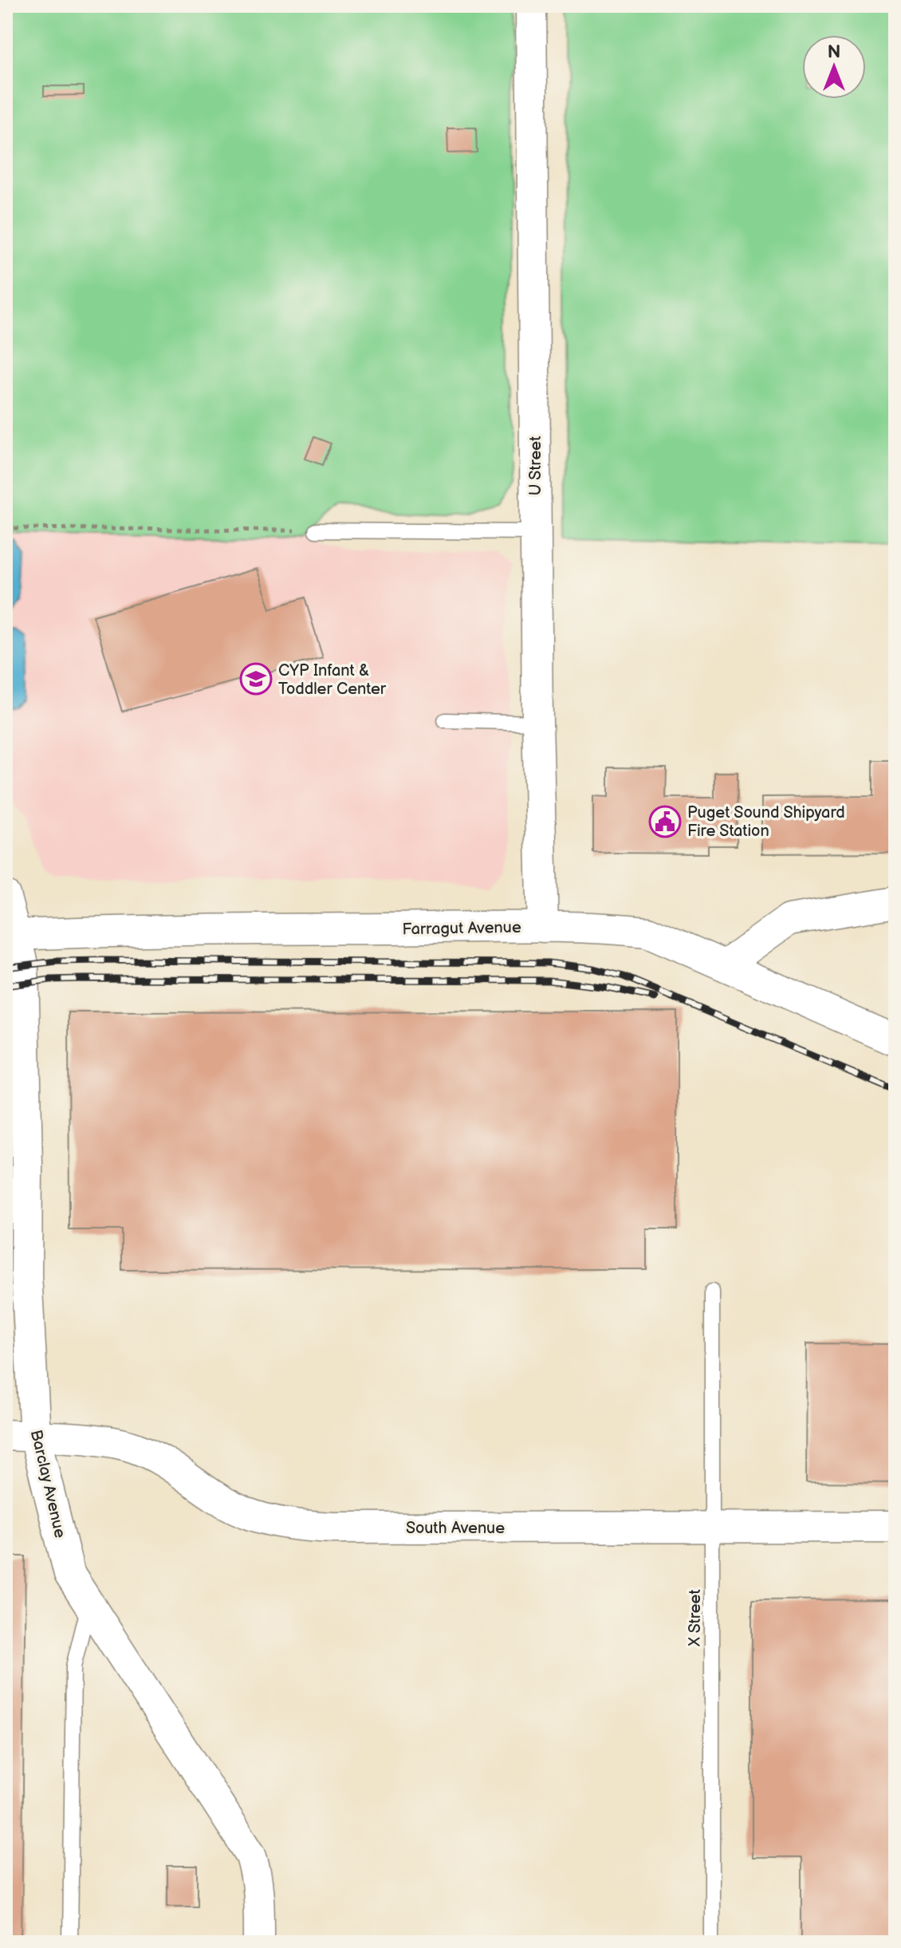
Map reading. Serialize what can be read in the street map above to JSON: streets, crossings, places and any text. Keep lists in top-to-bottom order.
{
  "streets": {
    "street": [
      "U Street",
      "Farragut Avenue",
      "Barclay Avenue",
      "South Avenue"
    ],
    "lane": ["X Street"]
  },
  "crossings": [
    ["U Street", "Farragut Avenue"],
    ["Farragut Avenue", "Barclay Avenue"],
    ["Barclay Avenue", "South Avenue"],
    ["South Avenue", "X Street"]
  ],
  "places": {
    "school or university": ["CYP Infant & Toddler Center"],
    "public building": ["Puget Sound Shipyard Fire Station"]
  },
  "north": "top"
}
